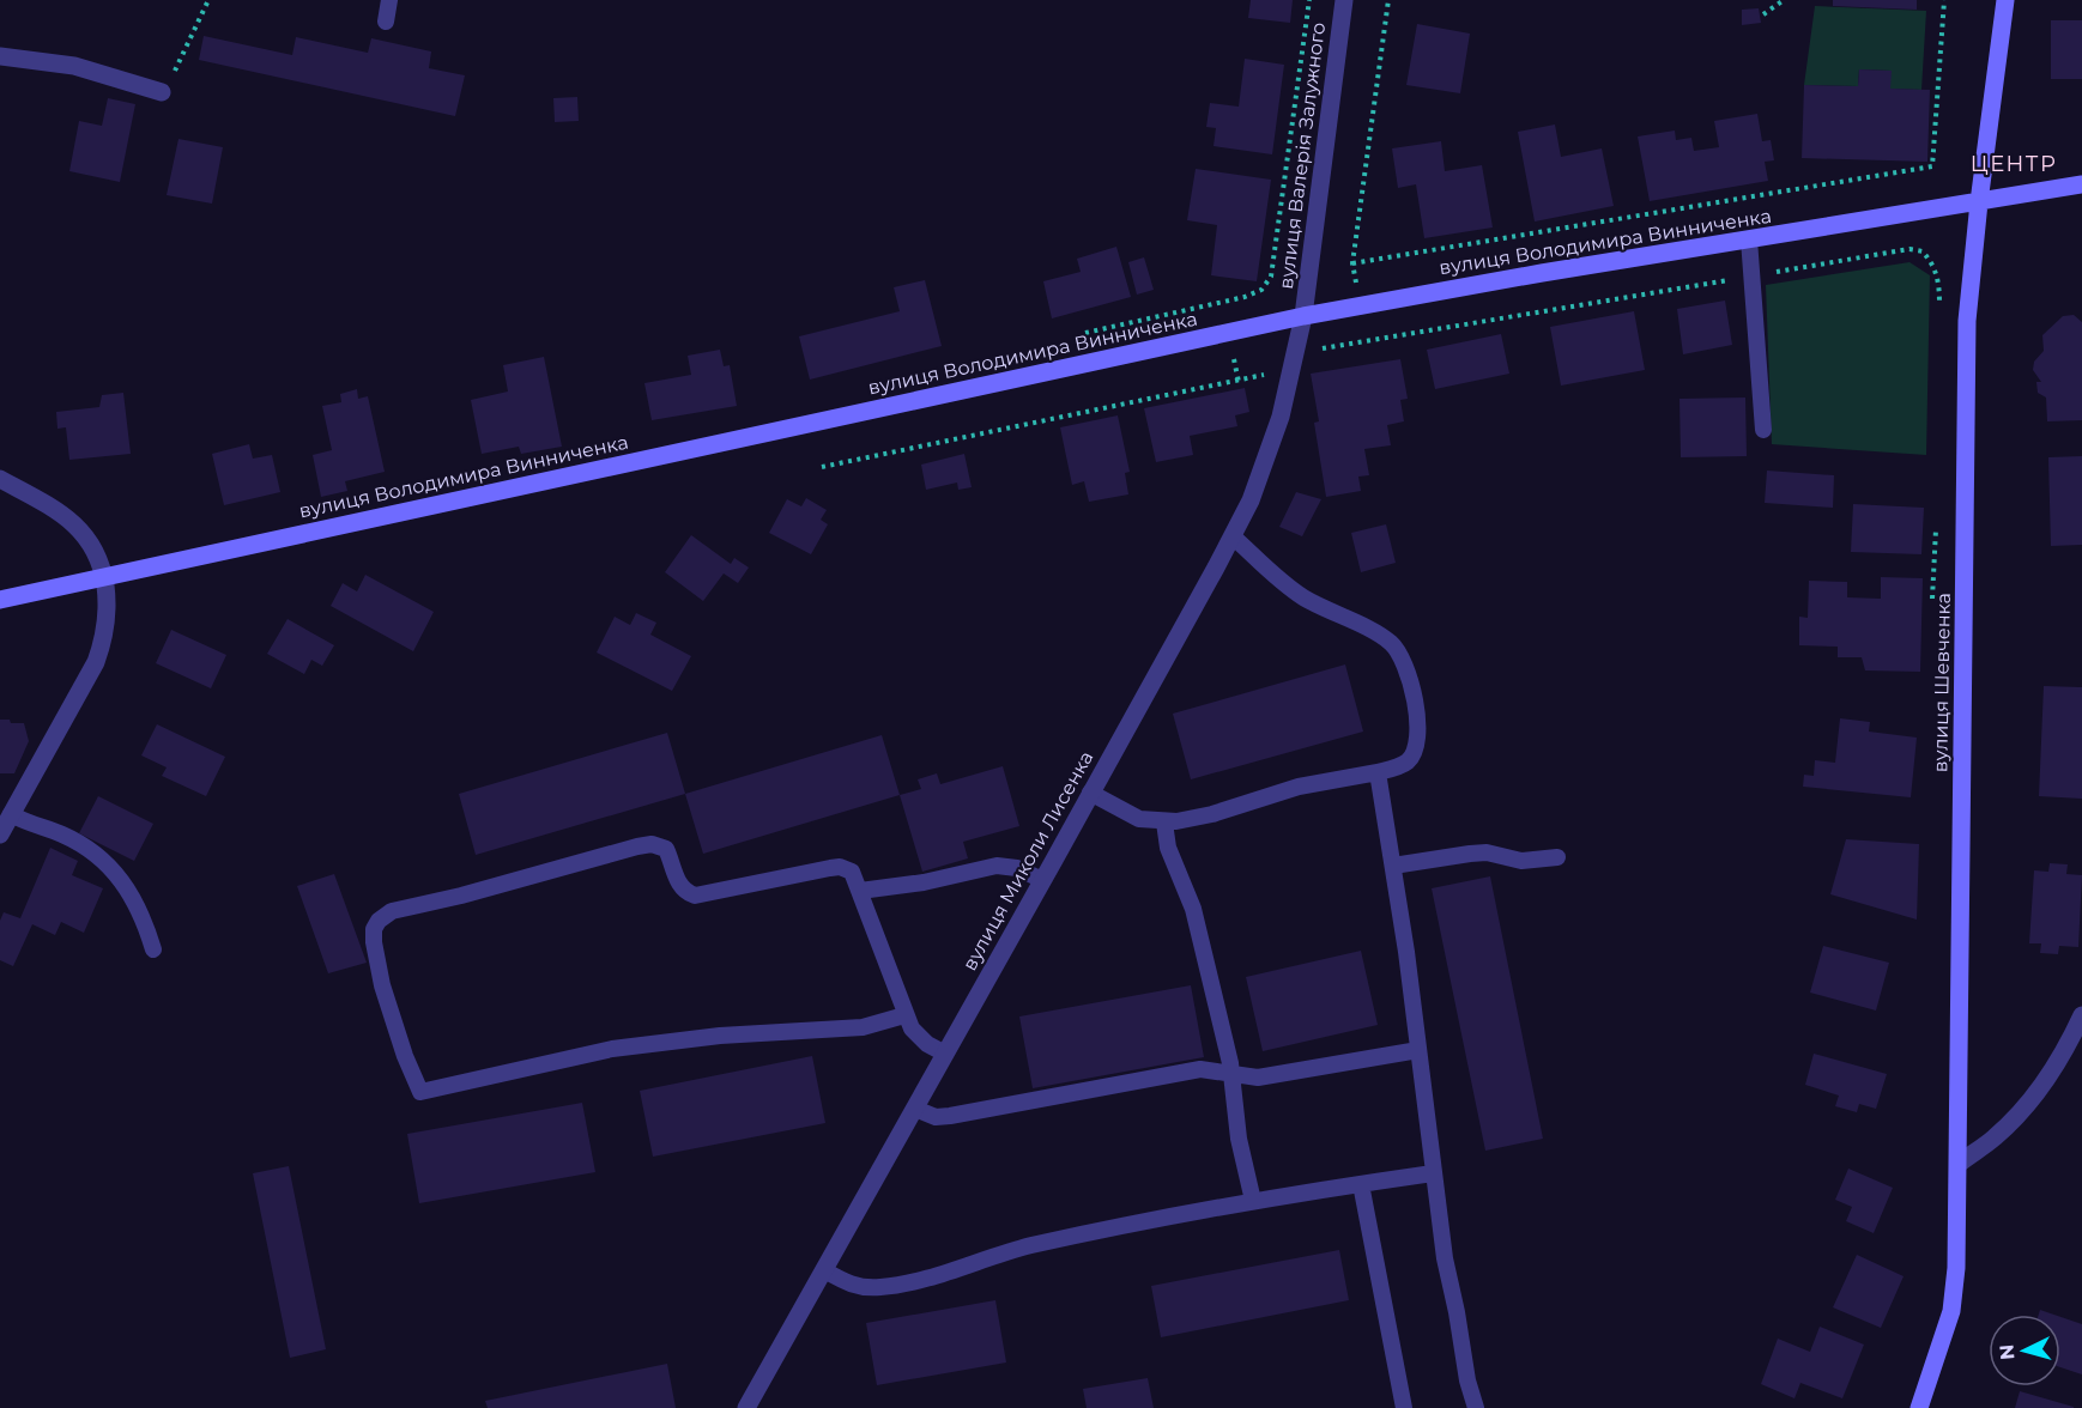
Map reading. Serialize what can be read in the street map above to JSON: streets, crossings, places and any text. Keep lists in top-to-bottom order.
{
  "streets": {
    "main road": ["вулиця Володимира Винниченка", "вулиця Шевченка"],
    "street": ["вулиця Валерія Залужного", "вулиця Миколи Лисенка"]
  },
  "crossings": [
    ["вулиця Валерія Залужного", "вулиця Володимира Винниченка"],
    ["вулиця Валерія Залужного", "вулиця Миколи Лисенка"],
    ["вулиця Володимира Винниченка", "вулиця Шевченка"],
    ["вулиця Володимира Винниченка", "вулиця Миколи Лисенка"]
  ],
  "districts": ["ЦЕНТР"],
  "north": "left"
}
